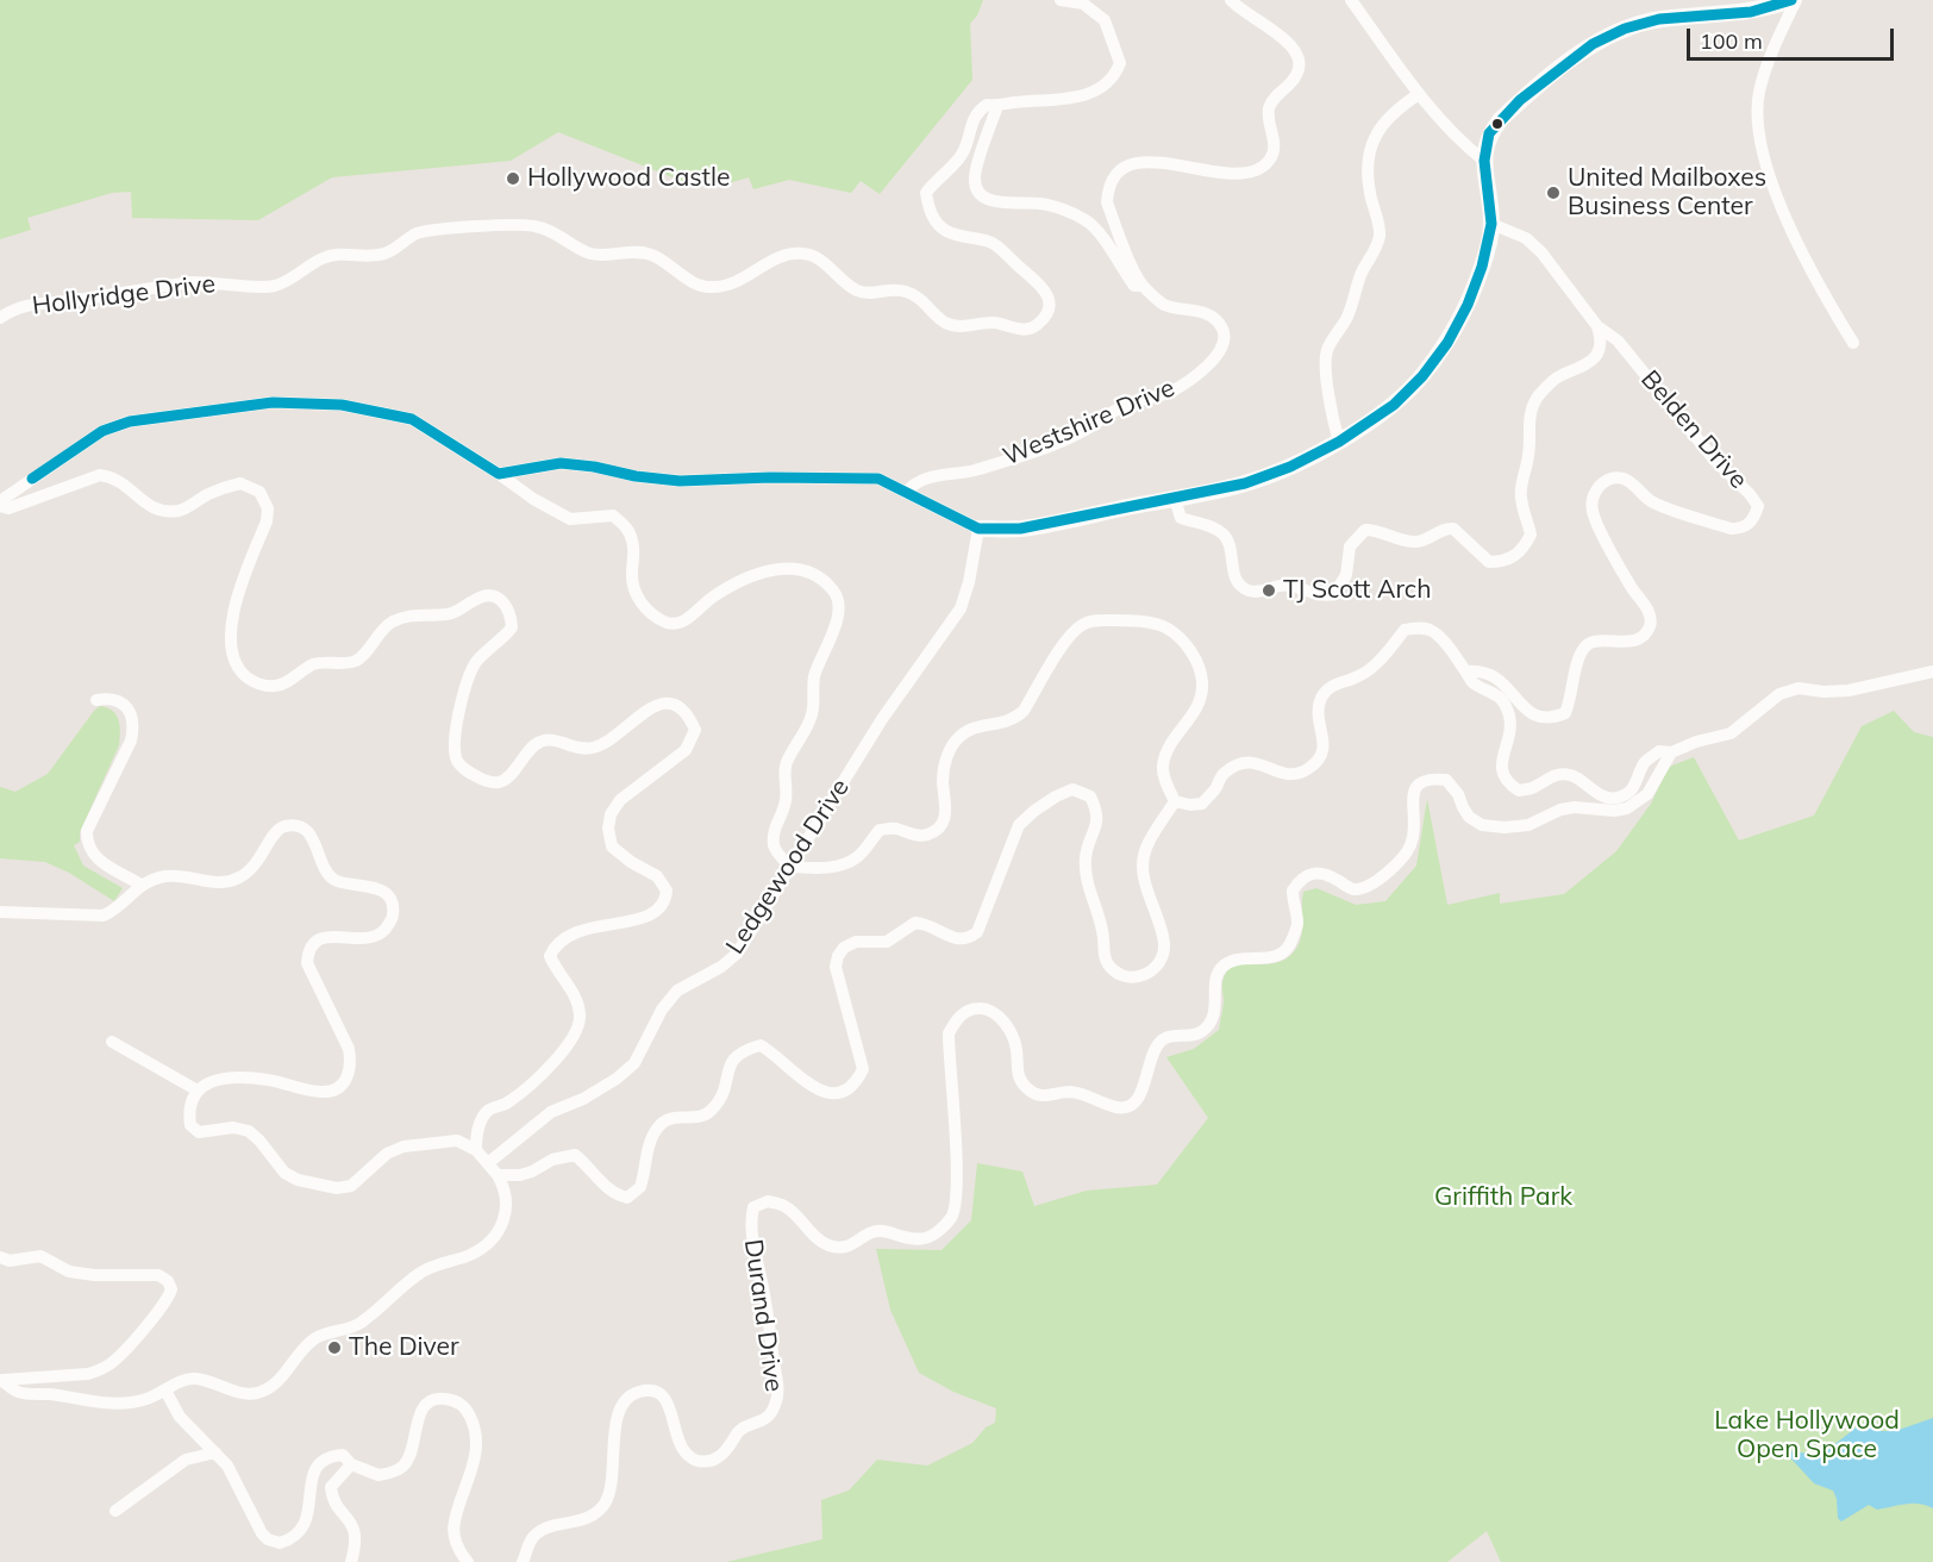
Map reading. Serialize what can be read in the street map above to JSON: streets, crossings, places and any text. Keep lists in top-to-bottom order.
{
  "streets": {
    "street": [
      "Hollyridge Drive",
      "Westshire Drive",
      "Belden Drive",
      "Ledgewood Drive",
      "Durand Drive"
    ]
  },
  "parks": ["Griffith Park", "Lake Hollywood Open Space"],
  "places": [
    "Hollywood Castle",
    "United Mailboxes Business Center",
    "TJ Scott Arch",
    "The Diver"
  ],
  "scale_bar": "100 m"
}
